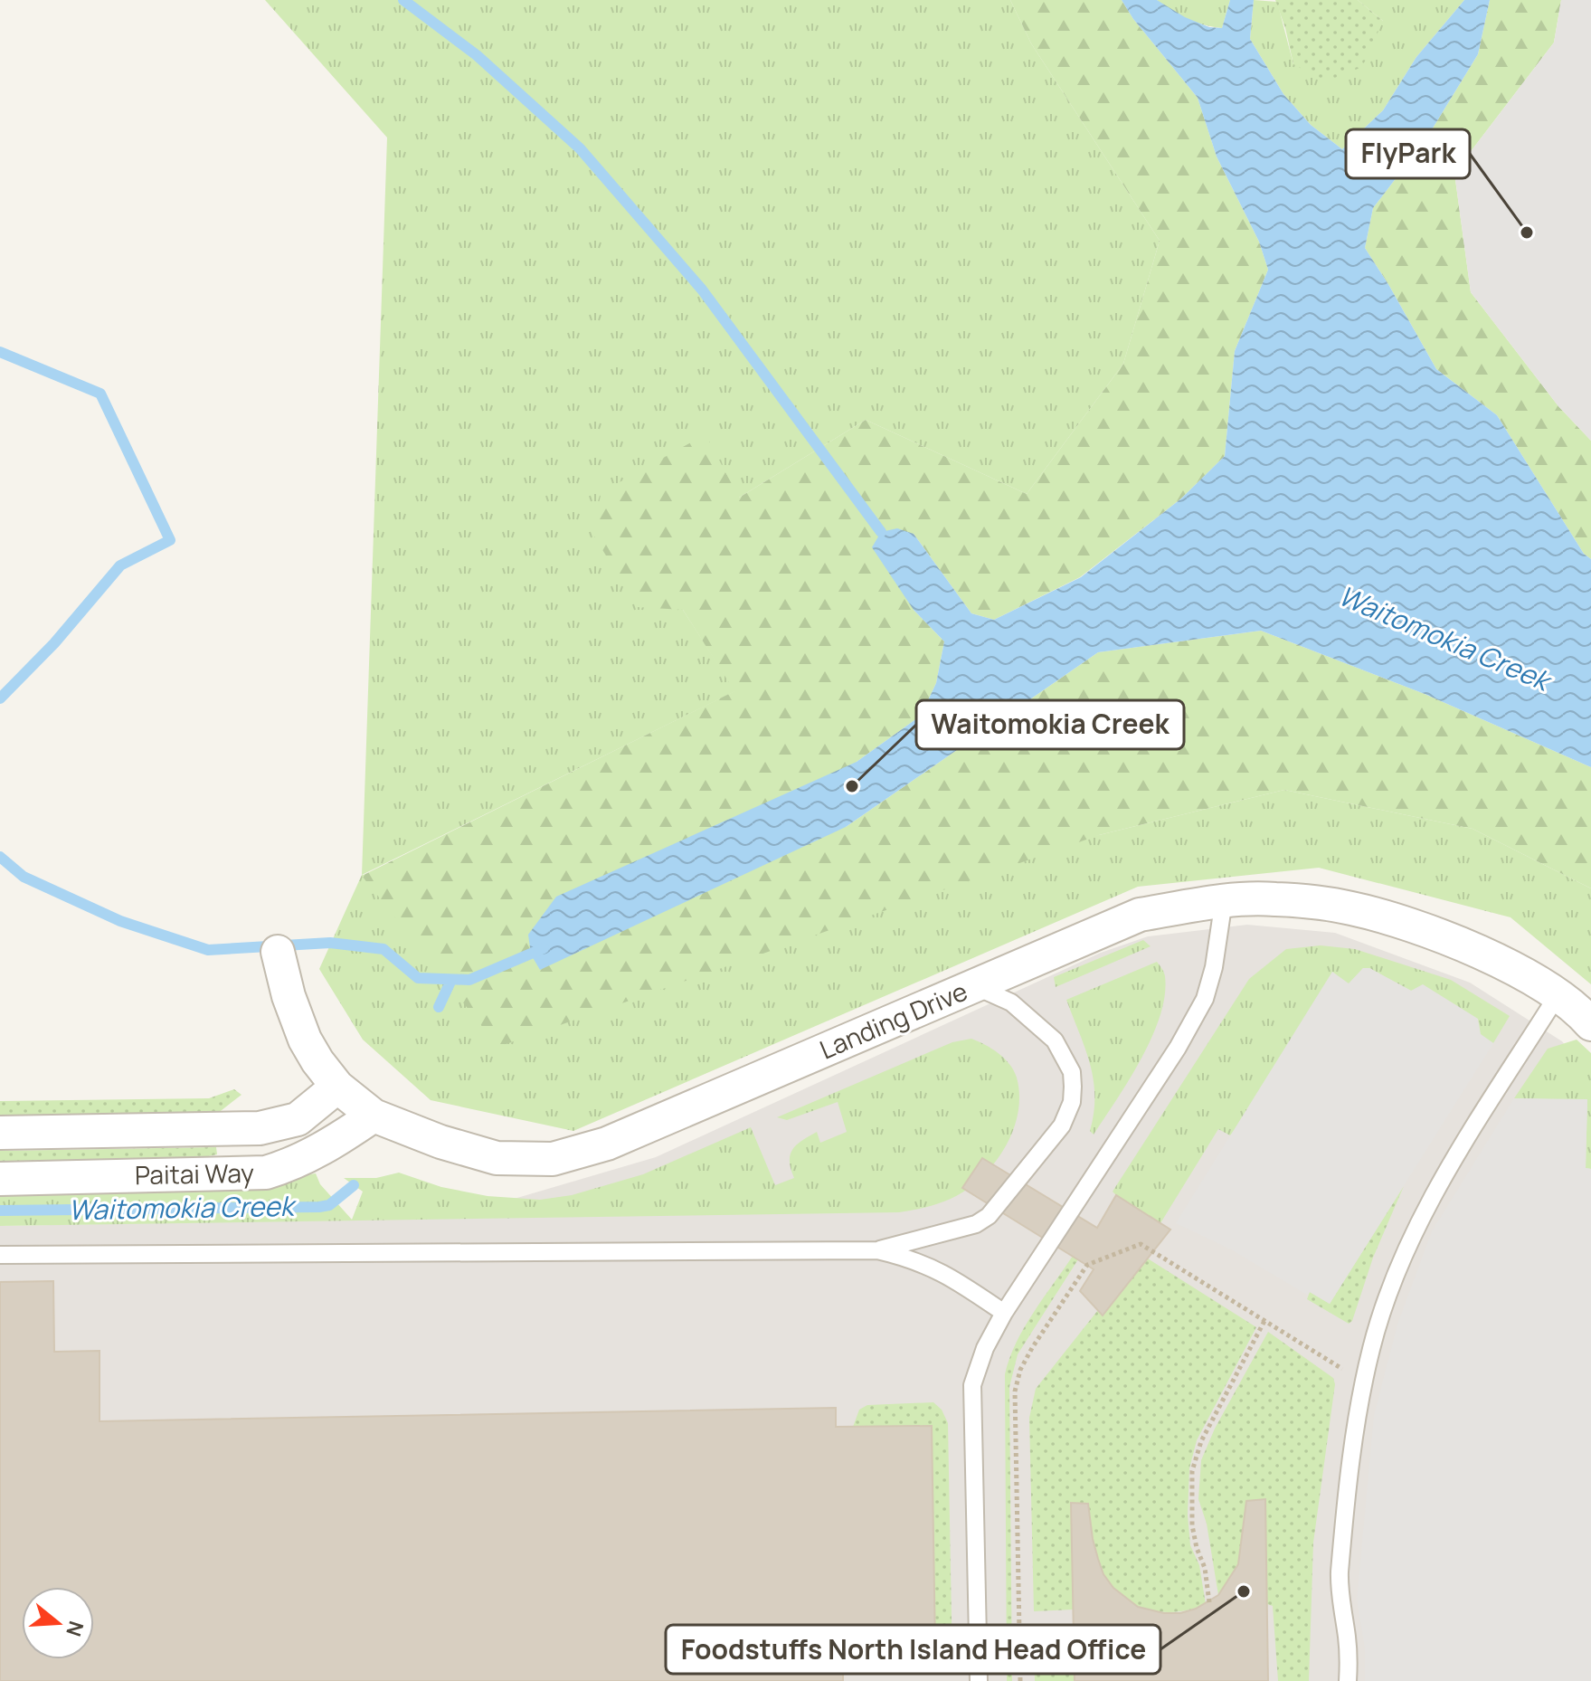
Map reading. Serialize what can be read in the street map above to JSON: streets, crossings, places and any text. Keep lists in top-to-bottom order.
{
  "streets": {
    "street": ["Landing Drive", "Paitai Way"]
  },
  "crossings": [
    ["Landing Drive", "Paitai Way"]
  ],
  "water": ["Waitomokia Creek"],
  "places": ["FlyPark", "Waitomokia Creek", "Foodstuffs North Island Head Office"],
  "north": "right"
}
